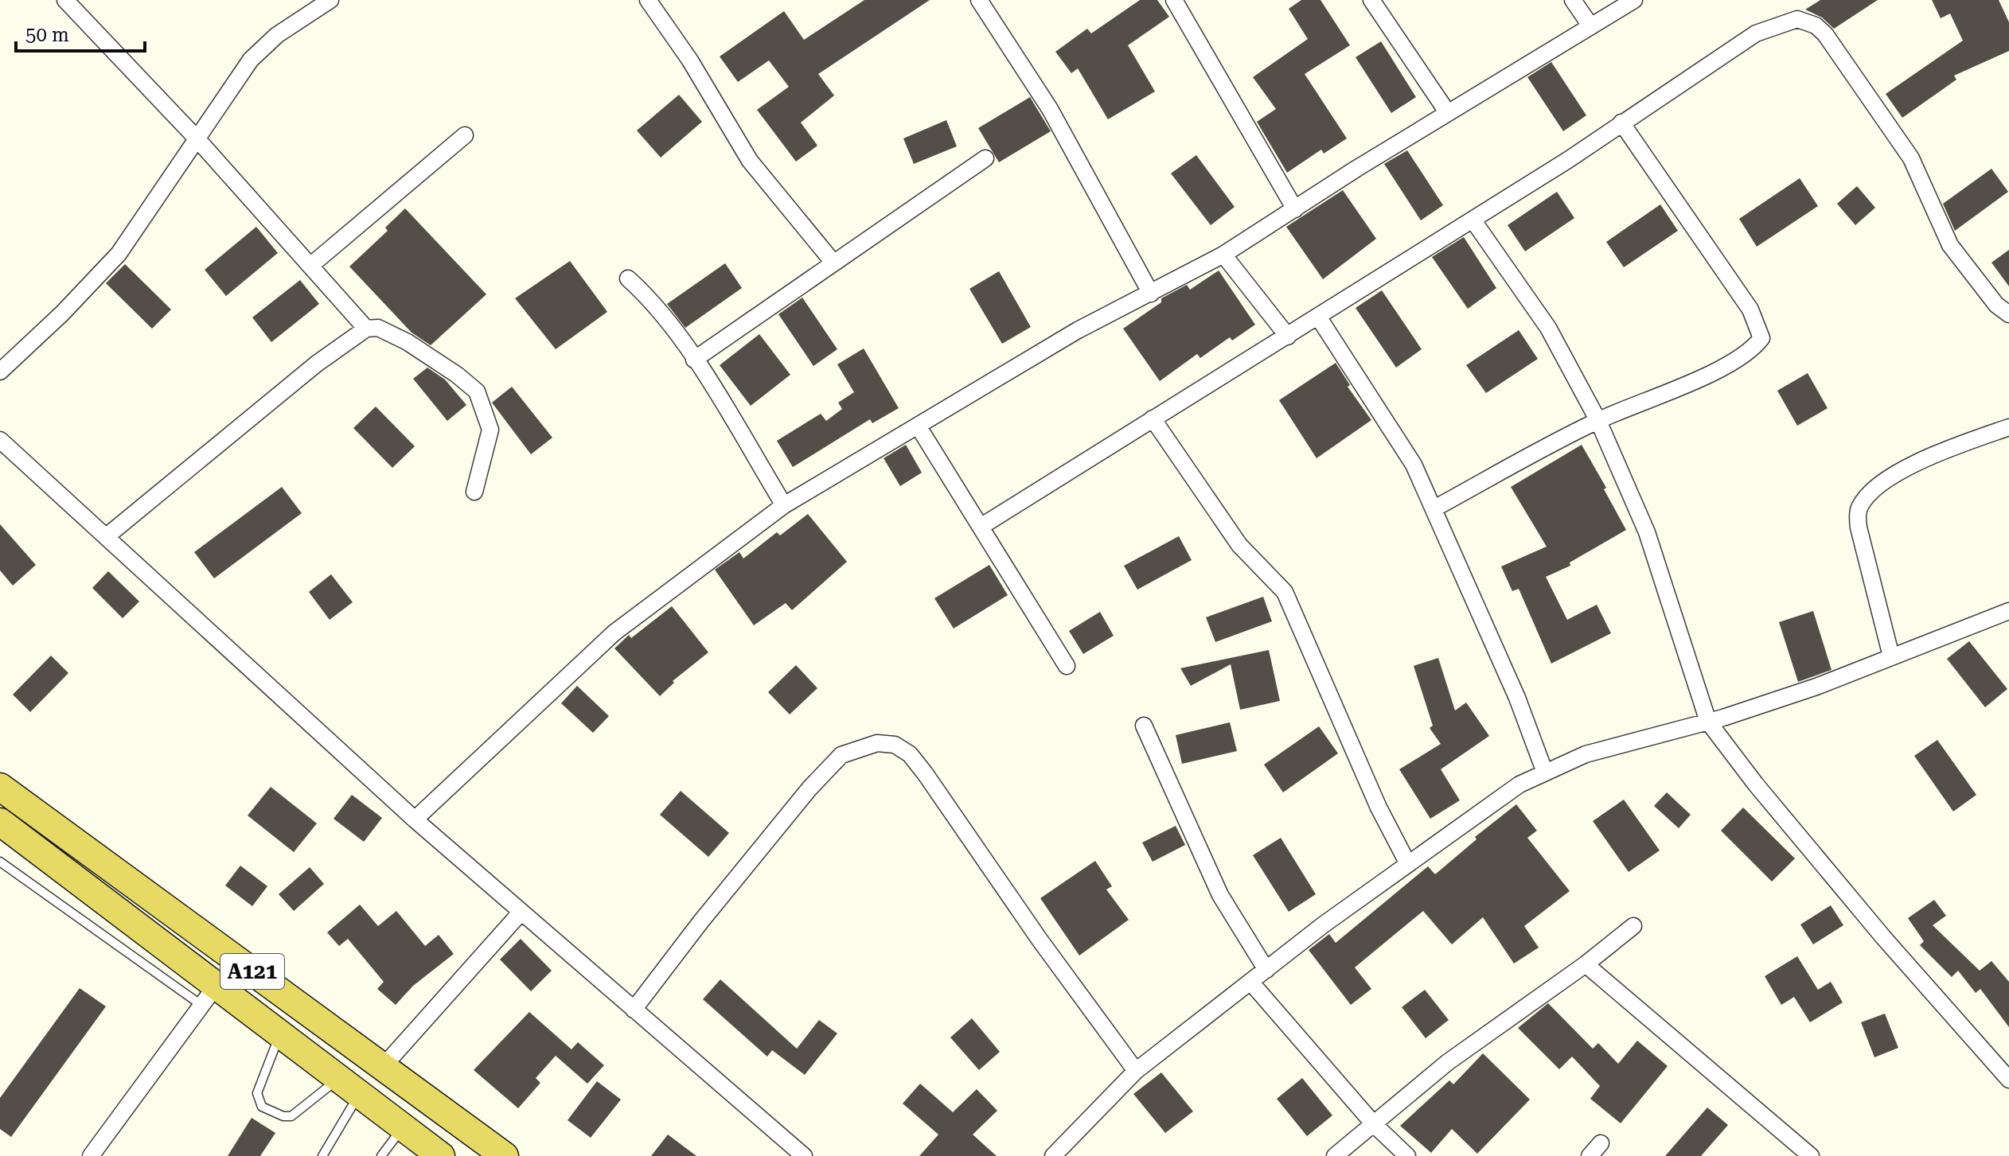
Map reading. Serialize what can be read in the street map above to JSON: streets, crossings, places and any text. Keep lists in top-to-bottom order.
{
  "streets": {
    "highway": ["A121"]
  },
  "scale_bar": "50 m"
}
